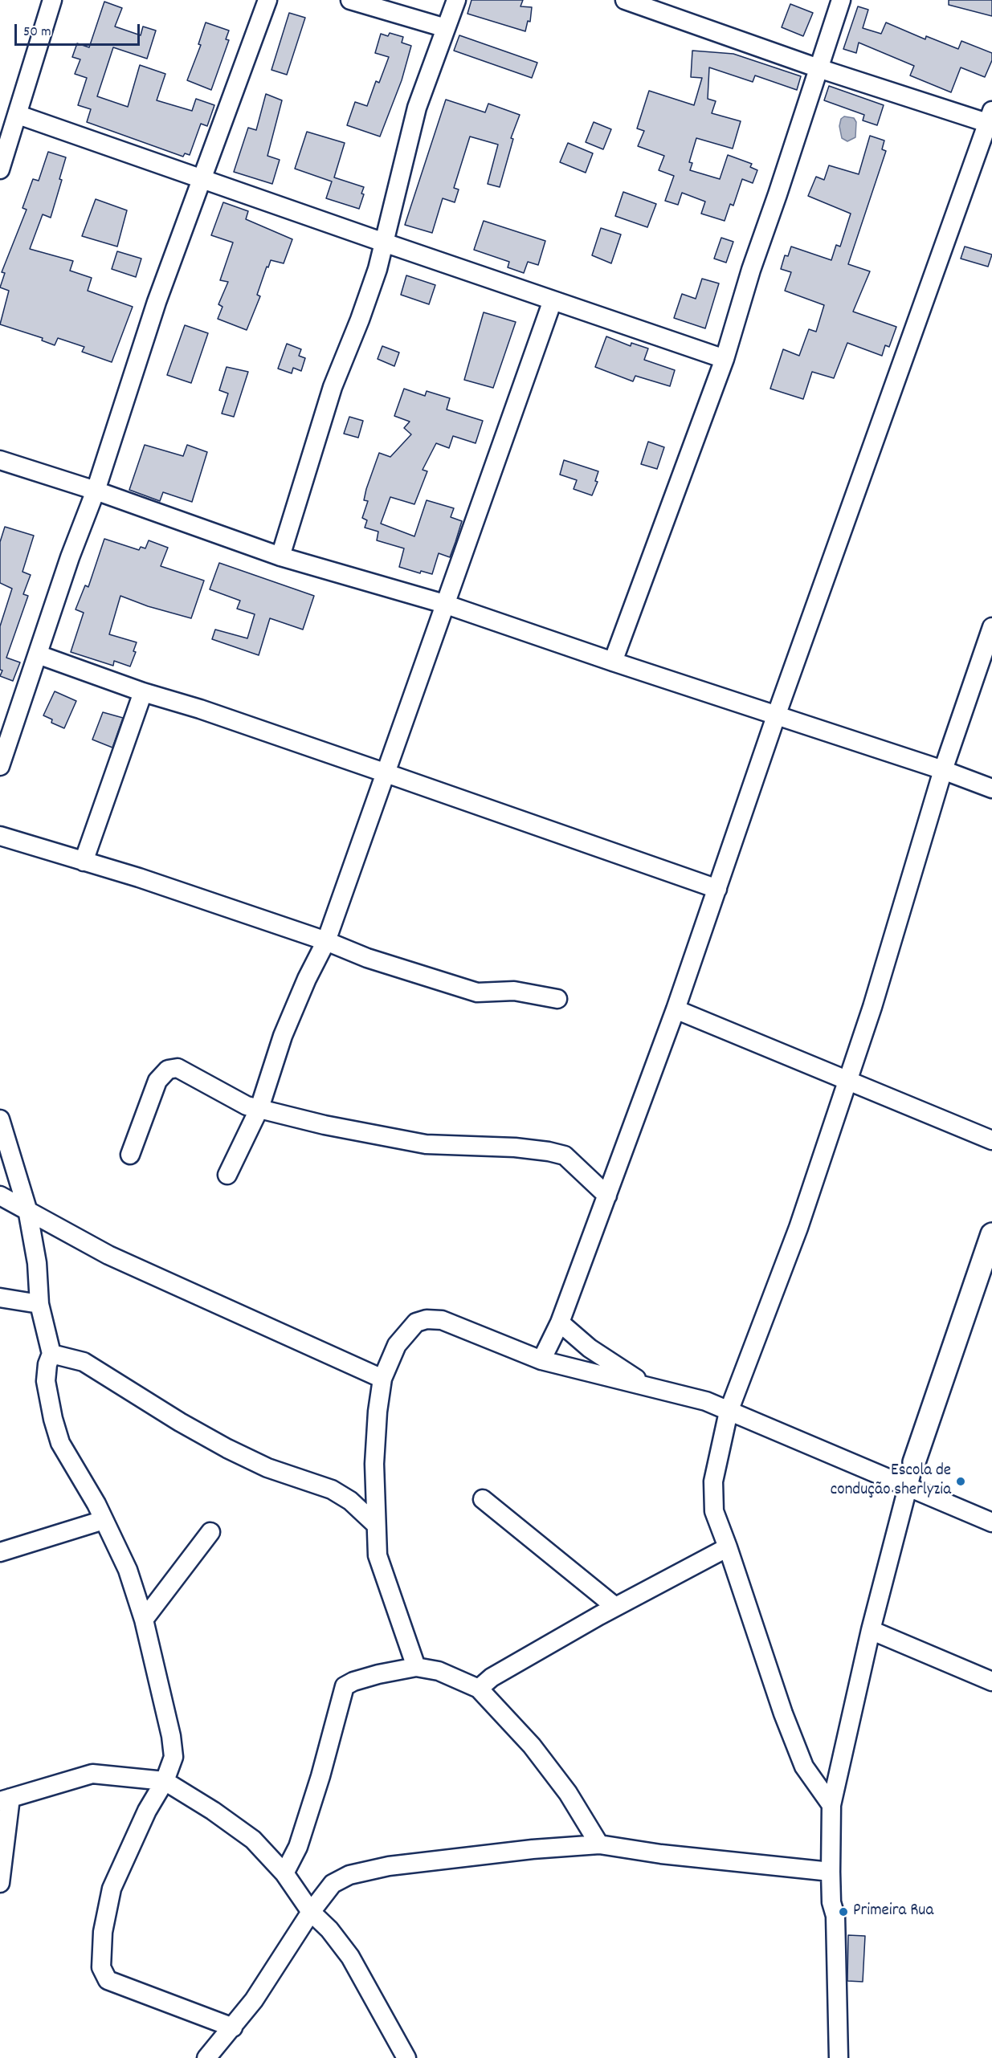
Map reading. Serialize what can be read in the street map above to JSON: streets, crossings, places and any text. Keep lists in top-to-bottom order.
{
  "places": ["Escola de condução sherlyzia", "Primeira Rua"],
  "scale_bar": "50 m"
}
